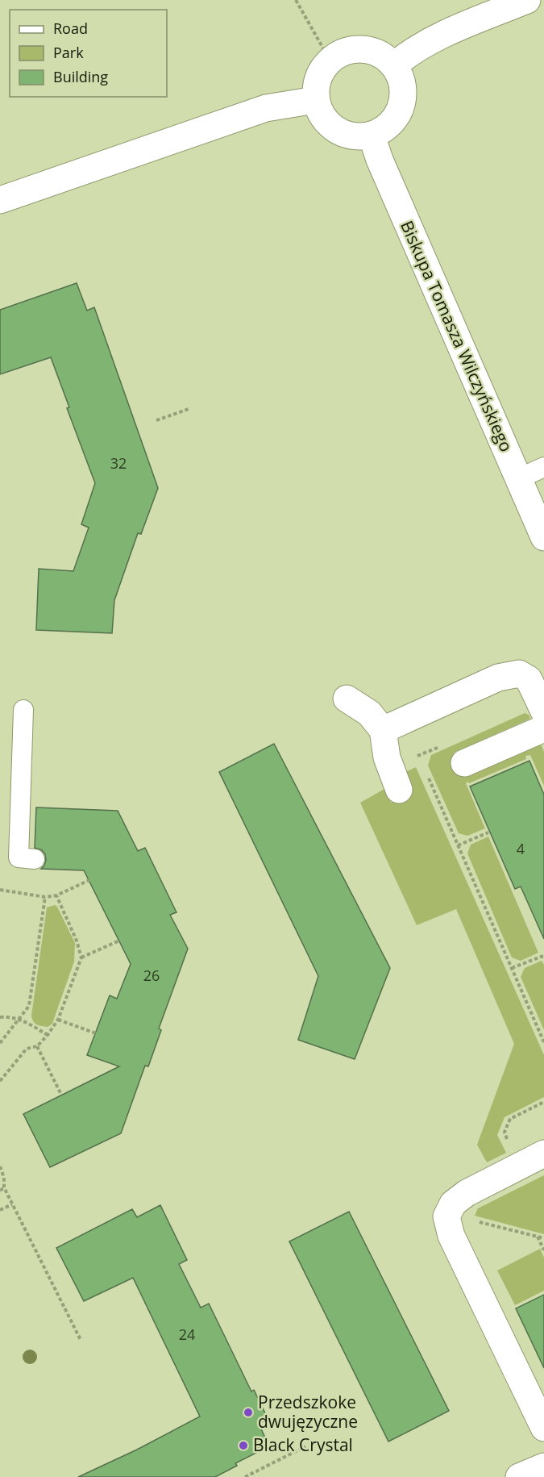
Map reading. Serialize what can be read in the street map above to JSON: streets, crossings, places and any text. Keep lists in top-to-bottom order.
{
  "streets": {
    "street": ["Biskupa Tomasza Wilczyńskiego"]
  },
  "places": ["Przedszkoke dwujęzyczne", "Black Crystal"],
  "house_numbers": [
    "32",
    "4",
    "26",
    "24"
  ],
  "legend": ["Road", "Park", "Building"]
}
